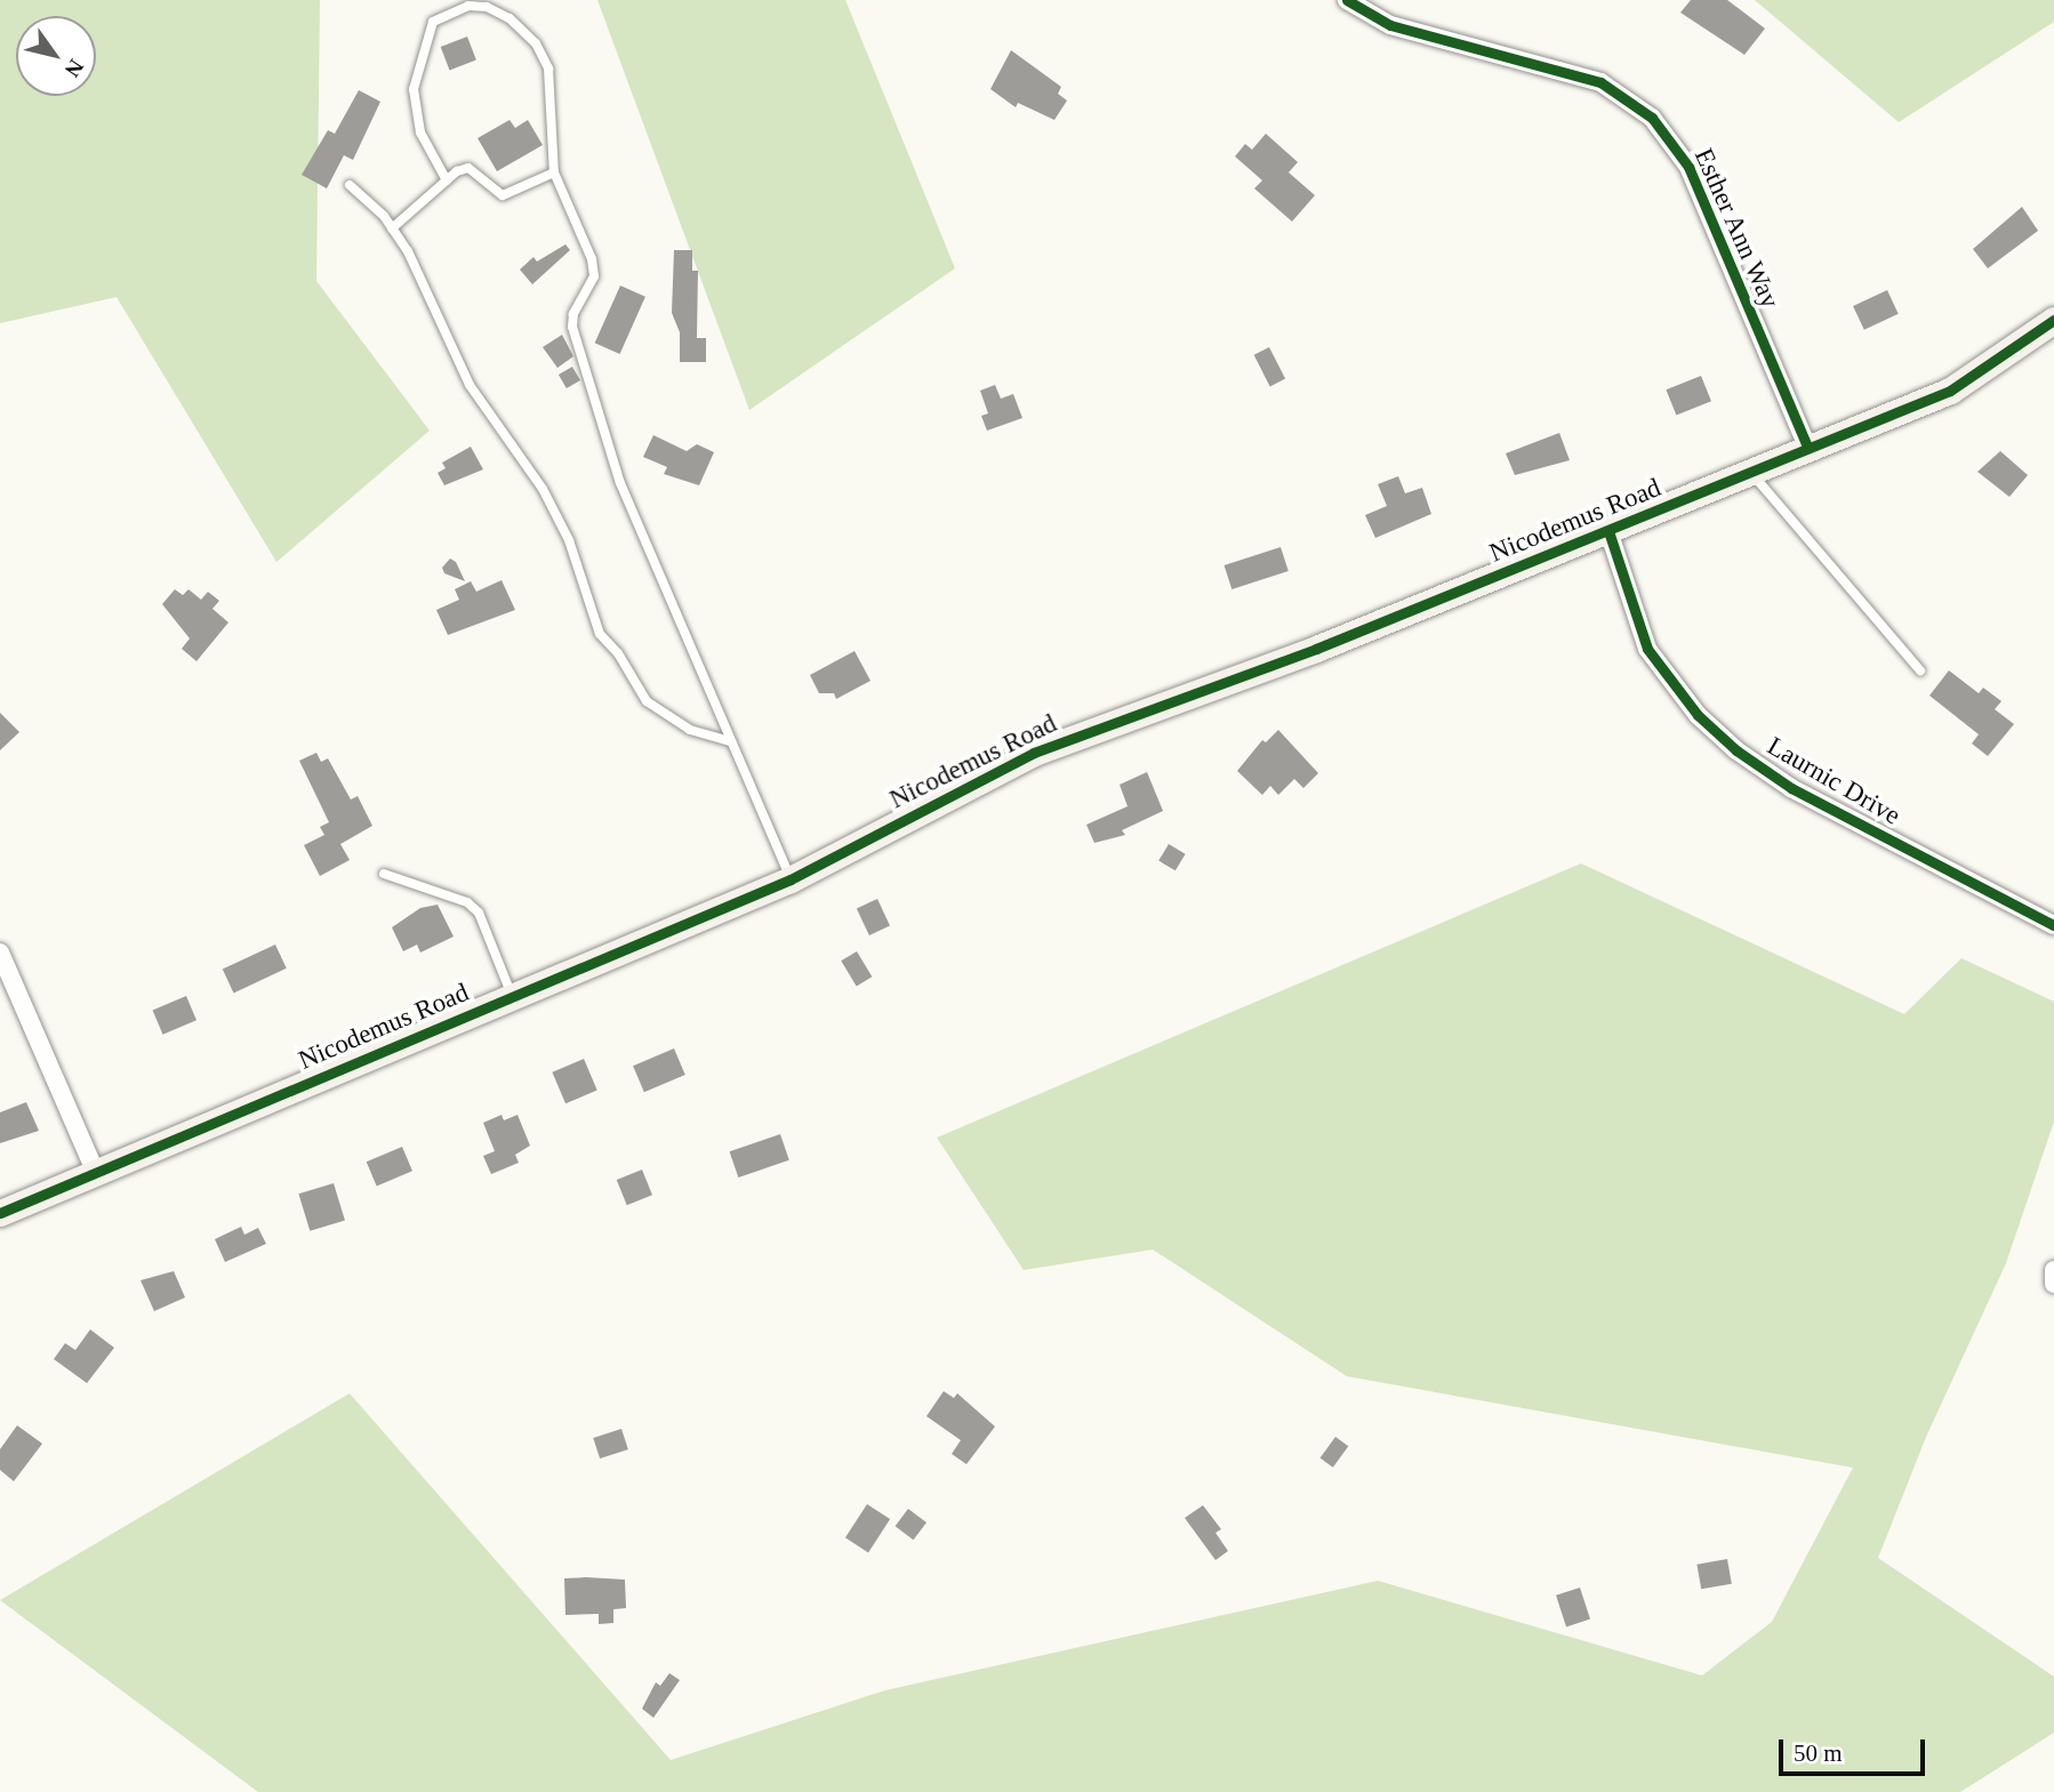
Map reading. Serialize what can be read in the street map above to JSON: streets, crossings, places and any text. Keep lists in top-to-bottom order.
{
  "streets": {
    "street": ["Esther Ann Way", "Nicodemus Road", "Laurnic Drive"]
  },
  "crossings": [
    ["Esther Ann Way", "Nicodemus Road"],
    ["Nicodemus Road", "Laurnic Drive"]
  ],
  "scale_bar": "50 m",
  "north": "bottom right"
}
